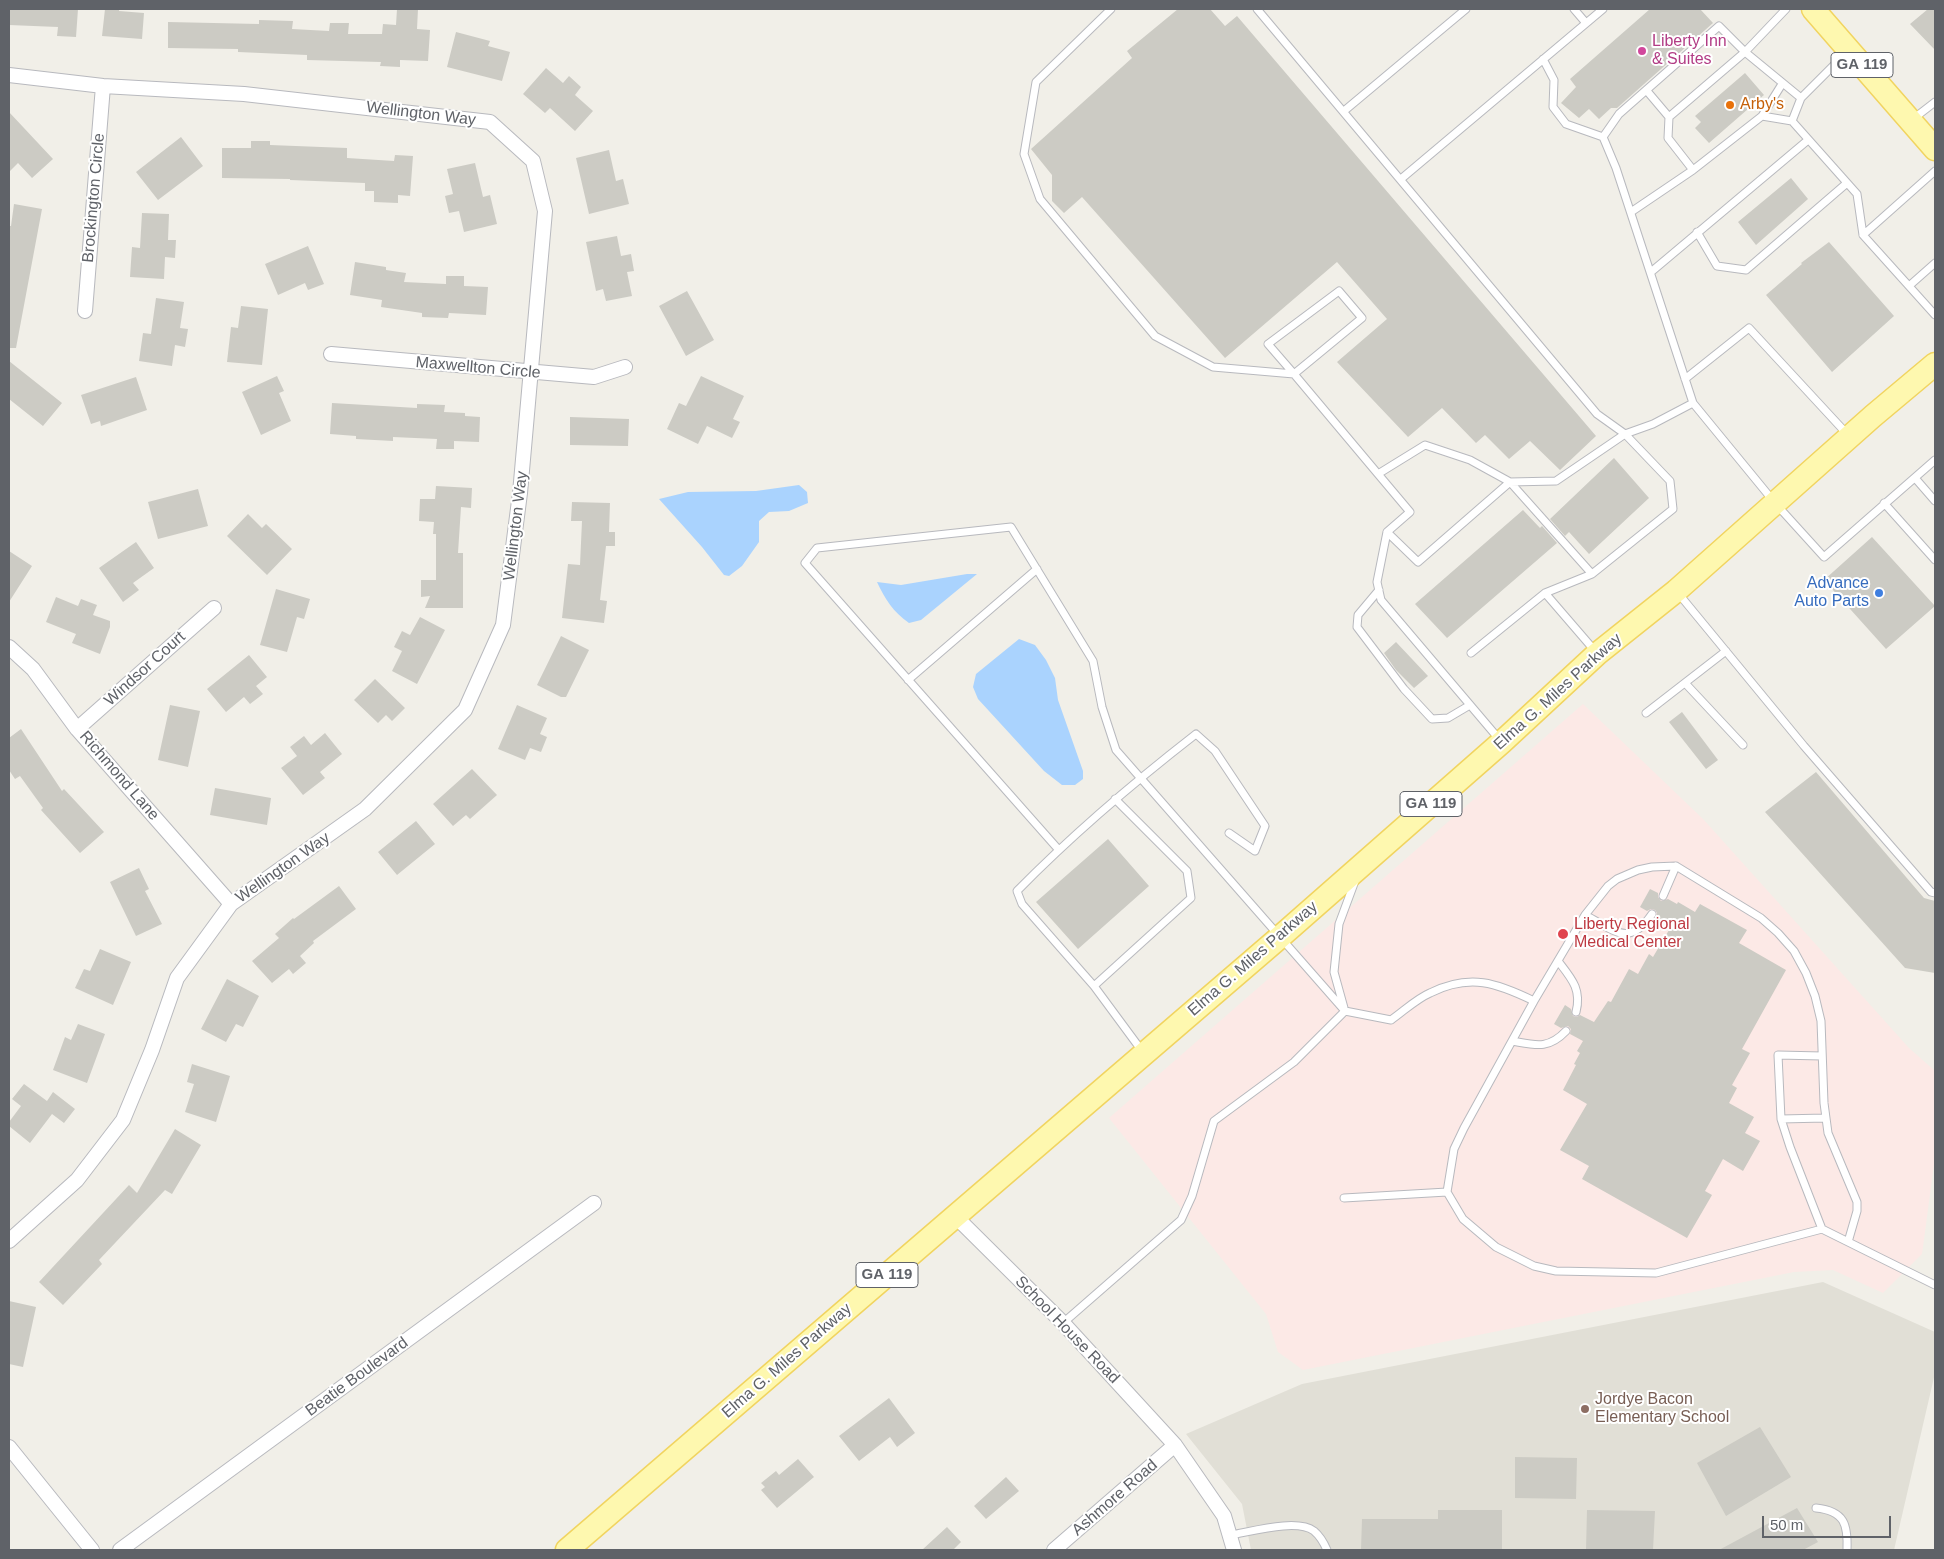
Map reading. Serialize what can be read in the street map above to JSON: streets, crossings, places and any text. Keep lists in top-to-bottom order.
{
  "streets": {
    "main road": ["GA 119", "Elma G. Miles Parkway"],
    "street": [
      "Wellington Way",
      "Brockington Circle",
      "Maxwellton Circle",
      "Windsor Court",
      "Richmond Lane",
      "School House Road",
      "Beatie Boulevard",
      "Ashmore Road"
    ]
  },
  "crossings": [
    ["Wellington Way", "Brockington Circle"],
    ["Wellington Way", "Maxwellton Circle"],
    ["Wellington Way", "Richmond Lane"],
    ["Windsor Court", "Richmond Lane"],
    ["Elma G. Miles Parkway", "School House Road"],
    ["School House Road", "Ashmore Road"]
  ],
  "places": [
    "Liberty Inn & Suites",
    "Arby's",
    "Advance Auto Parts",
    "Liberty Regional Medical Center",
    "Jordye Bacon Elementary School"
  ],
  "scale_bar": "50 m"
}
